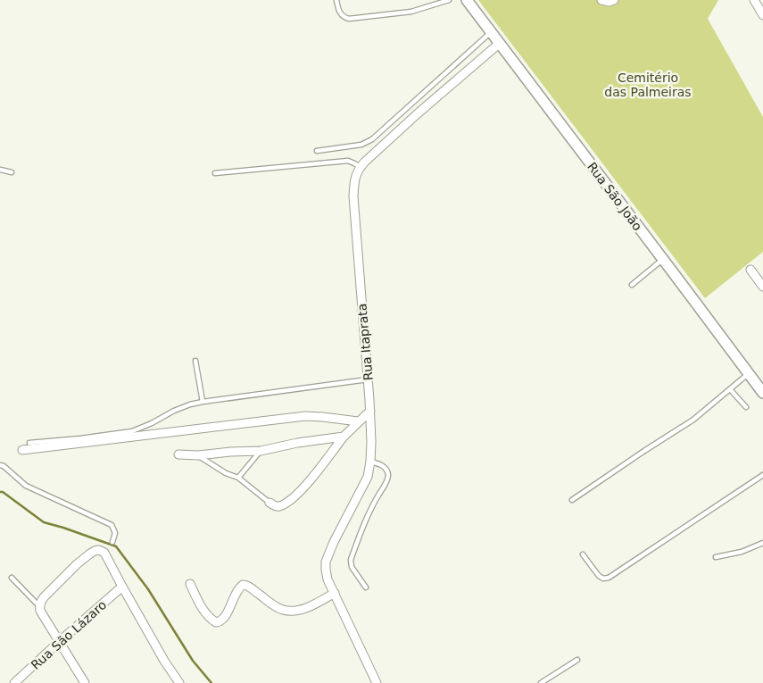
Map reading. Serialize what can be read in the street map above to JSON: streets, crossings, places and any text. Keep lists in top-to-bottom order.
{
  "streets": {
    "street": ["Rua São João", "Rua Itaprata", "Rua São Lázaro"]
  },
  "crossings": [
    ["Rua São João", "Rua Itaprata"]
  ],
  "parks": ["Cemitério das Palmeiras"]
}
